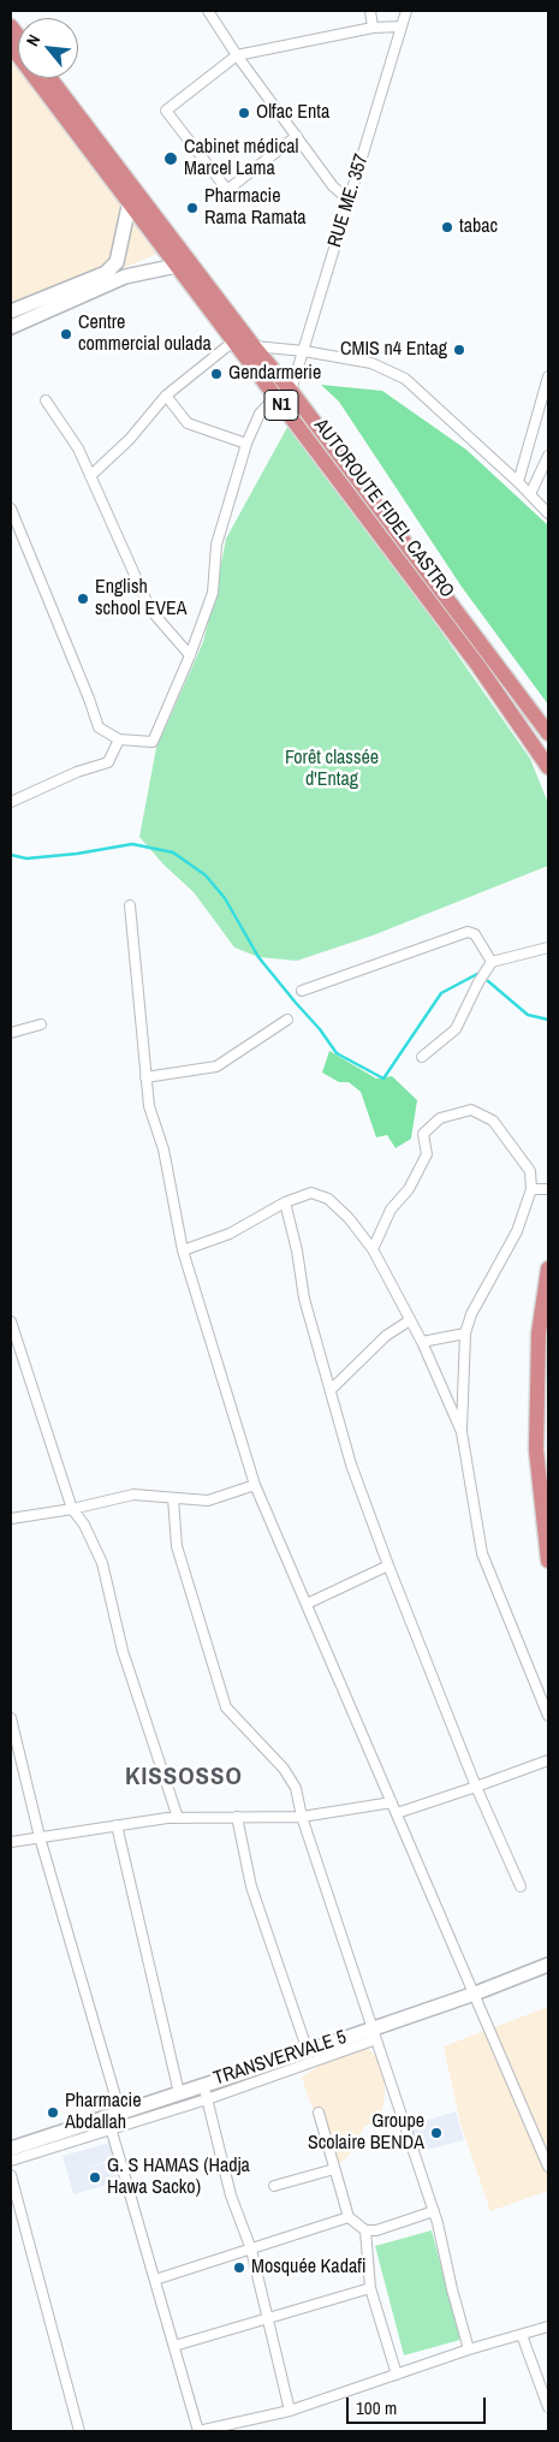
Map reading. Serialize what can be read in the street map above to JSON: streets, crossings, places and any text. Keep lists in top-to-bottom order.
{
  "streets": {
    "highway": ["N1", "AUTOROUTE FIDEL CASTRO"],
    "main road": ["TRANSVERVALE 5"],
    "street": ["RUE ME. 357"]
  },
  "crossings": [
    ["RUE ME. 357", "AUTOROUTE FIDEL CASTRO"]
  ],
  "districts": ["KISSOSSO"],
  "parks": ["Forêt classée d'Entag"],
  "places": [
    "Olfac Enta",
    "Cabinet médical Marcel Lama",
    "Pharmacie Rama Ramata",
    "tabac",
    "Centre commercial oulada",
    "CMIS n4 Entag",
    "Gendarmerie",
    "English school EVEA",
    "Pharmacie Abdallah",
    "Groupe Scolaire BENDA",
    "G. S HAMAS (Hadja Hawa Sacko)",
    "Mosquée Kadafi"
  ],
  "scale_bar": "100 m",
  "north": "top left"
}
